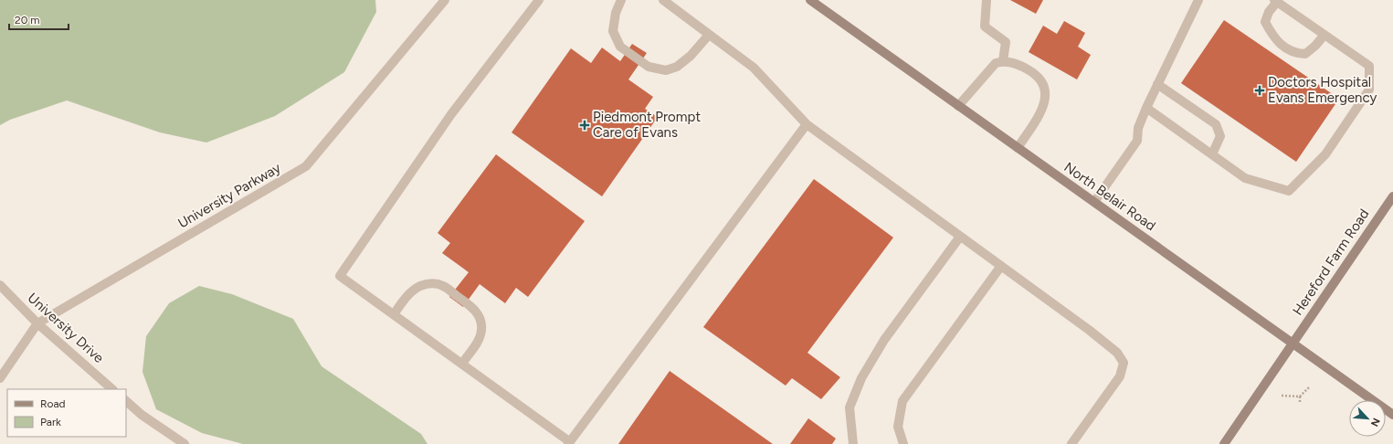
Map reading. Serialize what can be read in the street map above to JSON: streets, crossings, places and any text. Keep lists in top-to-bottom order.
{
  "streets": {
    "main road": ["North Belair Road", "Hereford Farm Road"],
    "street": ["University Parkway", "University Drive"]
  },
  "crossings": [
    ["University Parkway", "University Drive"],
    ["North Belair Road", "Hereford Farm Road"]
  ],
  "places": {
    "health": ["Doctors Hospital Evans Emergency", "Piedmont Prompt Care of Evans"]
  },
  "legend": ["Road", "Park"],
  "scale_bar": "20 m",
  "north": "bottom right"
}
